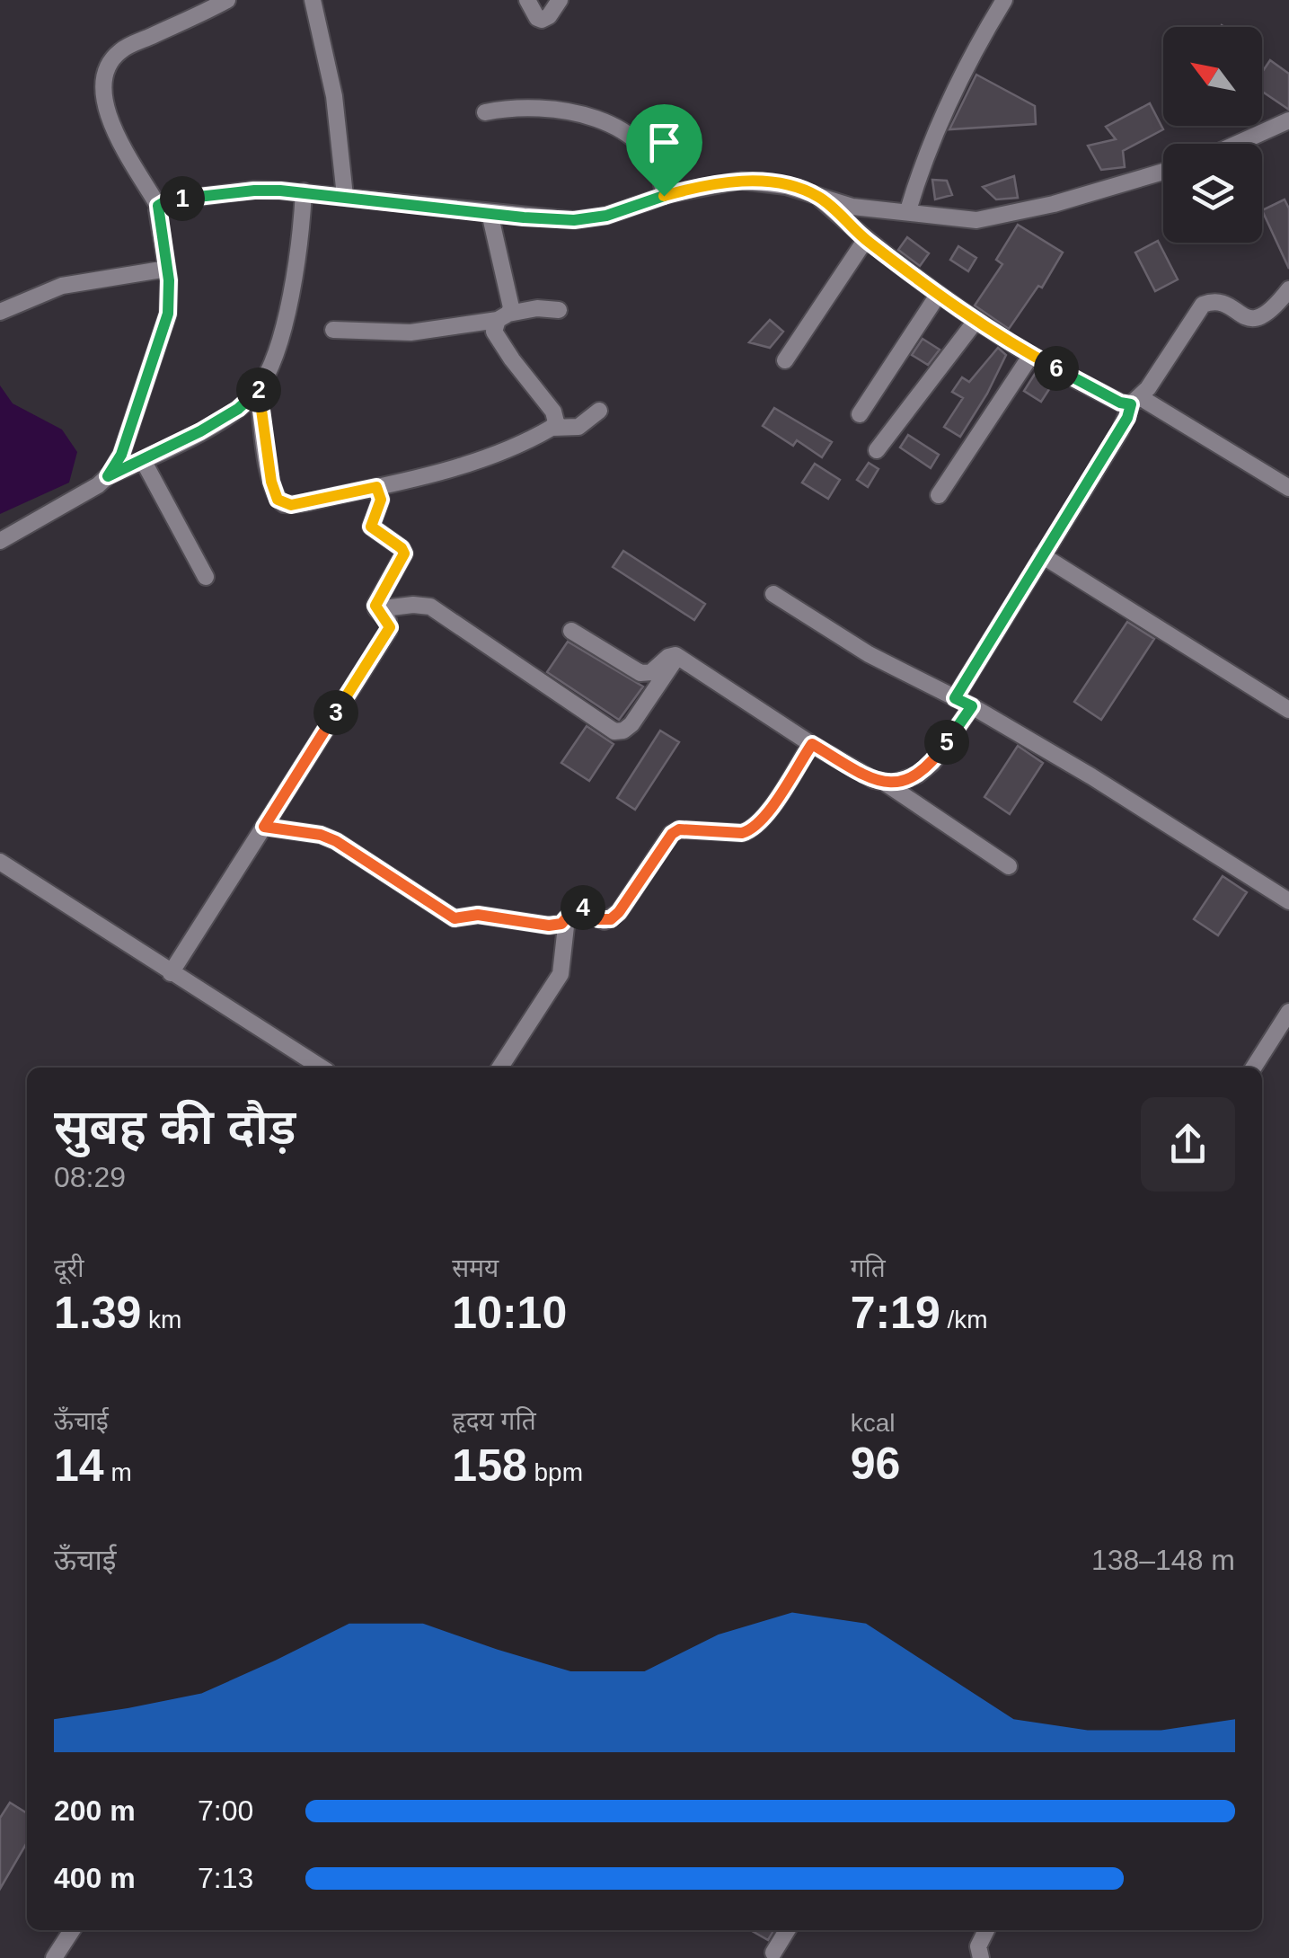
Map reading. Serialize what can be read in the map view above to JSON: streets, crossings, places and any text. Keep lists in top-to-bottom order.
{
  "north": "top left",
  "page": {
    "pins": [
      "1",
      "6",
      "2",
      "3",
      "5",
      "4"
    ],
    "heading": ["सुबह की दौड़", "08:29"],
    "stats": [
      ["दूरी", "1.39 km"],
      ["समय", "10:10"],
      ["गति", "7:19 /km"],
      ["ऊँचाई", "14 m"],
      ["हृदय गति", "158 bpm"],
      ["kcal", "96"]
    ],
    "chart": ["ऊँचाई", "138–148 m"],
    "list": [
      {
        "name": "200 m",
        "note": "7:00"
      },
      {
        "name": "400 m",
        "note": "7:13"
      }
    ]
  }
}
